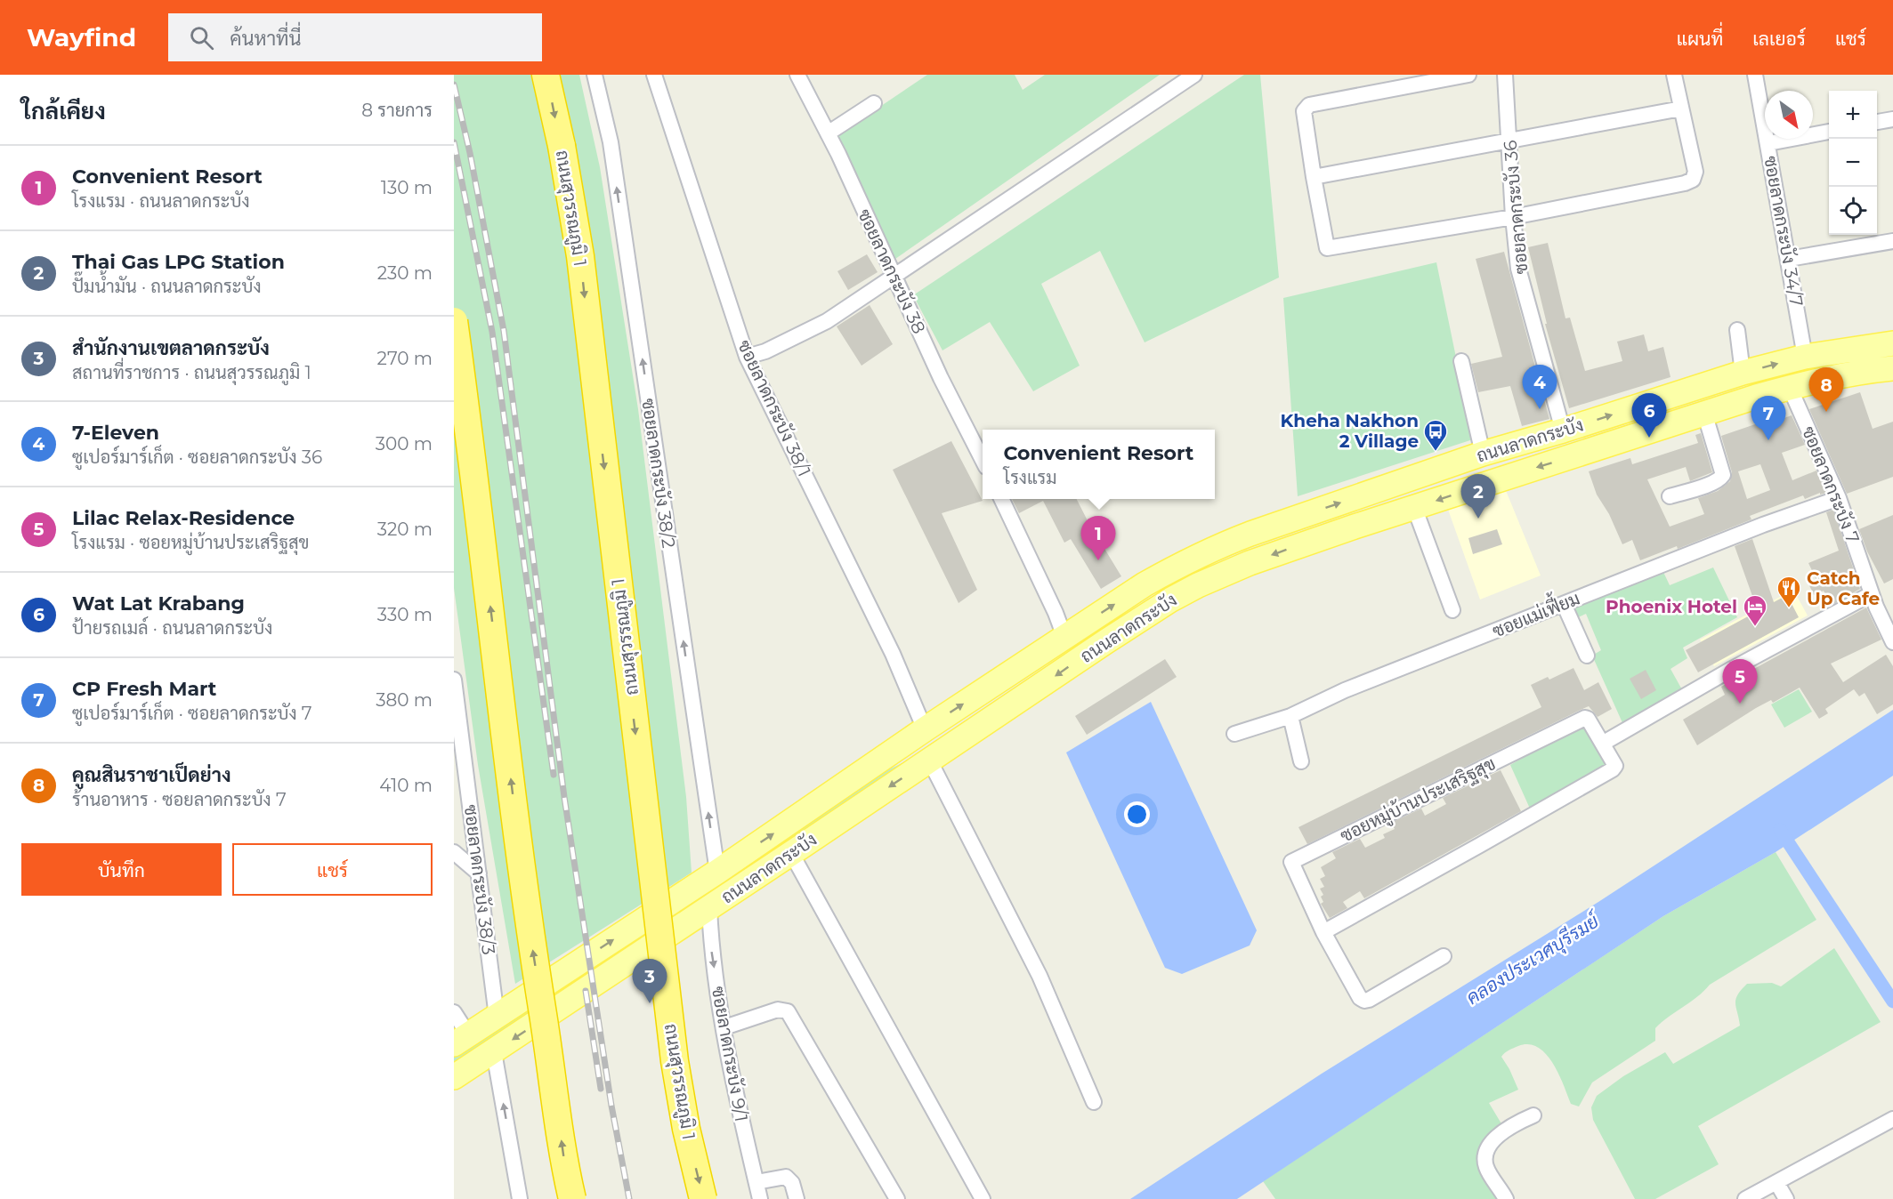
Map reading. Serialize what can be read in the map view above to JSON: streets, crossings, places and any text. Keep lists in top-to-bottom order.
{
  "streets": {
    "highway": ["ถนนสุวรรณภูมิ 1"],
    "main road": ["ถนนลาดกระบัง"],
    "street": [
      "ซอยลาดกระบัง 36",
      "ซอยลาดกระบัง 34/7",
      "ซอยลาดกระบัง 38",
      "ซอยลาดกระบัง 38/1",
      "ซอยลาดกระบัง 38/2",
      "ซอยลาดกระบัง 7",
      "ซอยแม่เฟี้ยม",
      "ซอยหมู่บ้านประเสริฐสุข",
      "ซอยลาดกระบัง 38/3",
      "ซอยลาดกระบัง 9/1"
    ]
  },
  "crossings": [
    ["ซอยลาดกระบัง 36", "ถนนลาดกระบัง"],
    ["ซอยลาดกระบัง 34/7", "ถนนลาดกระบัง"],
    ["ซอยลาดกระบัง 38/1", "ถนนลาดกระบัง"],
    ["ถนนลาดกระบัง", "ซอยลาดกระบัง 38/2"],
    ["ถนนลาดกระบัง", "ซอยลาดกระบัง 7"],
    ["ถนนลาดกระบัง", "ซอยลาดกระบัง 38/3"],
    ["ถนนลาดกระบัง", "ซอยลาดกระบัง 9/1"],
    ["ซอยลาดกระบัง 7", "ซอยแม่เฟี้ยม"]
  ],
  "one_way": ["ซอยลาดกระบัง 38/2"],
  "water": ["คลองประเวศบุรีรมย์"],
  "places": {
    "bus stop": ["Kheha Nakhon 2 Village"],
    "restaurant": ["Catch Up Cafe"],
    "hotel": ["Phoenix Hotel"]
  },
  "north": "bottom right",
  "page": {
    "header": "Wayfind",
    "search": "ค้นหาที่นี่",
    "nav": ["แผนที่", "เลเยอร์", "แชร์"],
    "heading": ["ใกล้เคียง", "8 รายการ"],
    "map_buttons": ["+", "−"],
    "list": [
      {
        "mark": "1",
        "name": "Convenient Resort",
        "note": "โรงแรม · ถนนลาดกระบัง",
        "value": "130 m"
      },
      {
        "mark": "2",
        "name": "Thai Gas LPG Station",
        "note": "ปั๊มน้ำมัน · ถนนลาดกระบัง",
        "value": "230 m"
      },
      {
        "mark": "3",
        "name": "สำนักงานเขตลาดกระบัง",
        "note": "สถานที่ราชการ · ถนนสุวรรณภูมิ 1",
        "value": "270 m"
      },
      {
        "mark": "4",
        "name": "7-Eleven",
        "note": "ซูเปอร์มาร์เก็ต · ซอยลาดกระบัง 36",
        "value": "300 m"
      },
      {
        "mark": "5",
        "name": "Lilac Relax-Residence",
        "note": "โรงแรม · ซอยหมู่บ้านประเสริฐสุข",
        "value": "320 m"
      },
      {
        "mark": "6",
        "name": "Wat Lat Krabang",
        "note": "ป้ายรถเมล์ · ถนนลาดกระบัง",
        "value": "330 m"
      },
      {
        "mark": "7",
        "name": "CP Fresh Mart",
        "note": "ซูเปอร์มาร์เก็ต · ซอยลาดกระบัง 7",
        "value": "380 m"
      },
      {
        "mark": "8",
        "name": "คูณสินราชาเป็ดย่าง",
        "note": "ร้านอาหาร · ซอยลาดกระบัง 7",
        "value": "410 m"
      }
    ],
    "pins": [
      "4",
      "8",
      "6",
      "7",
      "2",
      "1",
      "5",
      "3"
    ],
    "popup": ["Convenient Resort", "โรงแรม"],
    "buttons": ["บันทึก", "แชร์"]
  }
}
